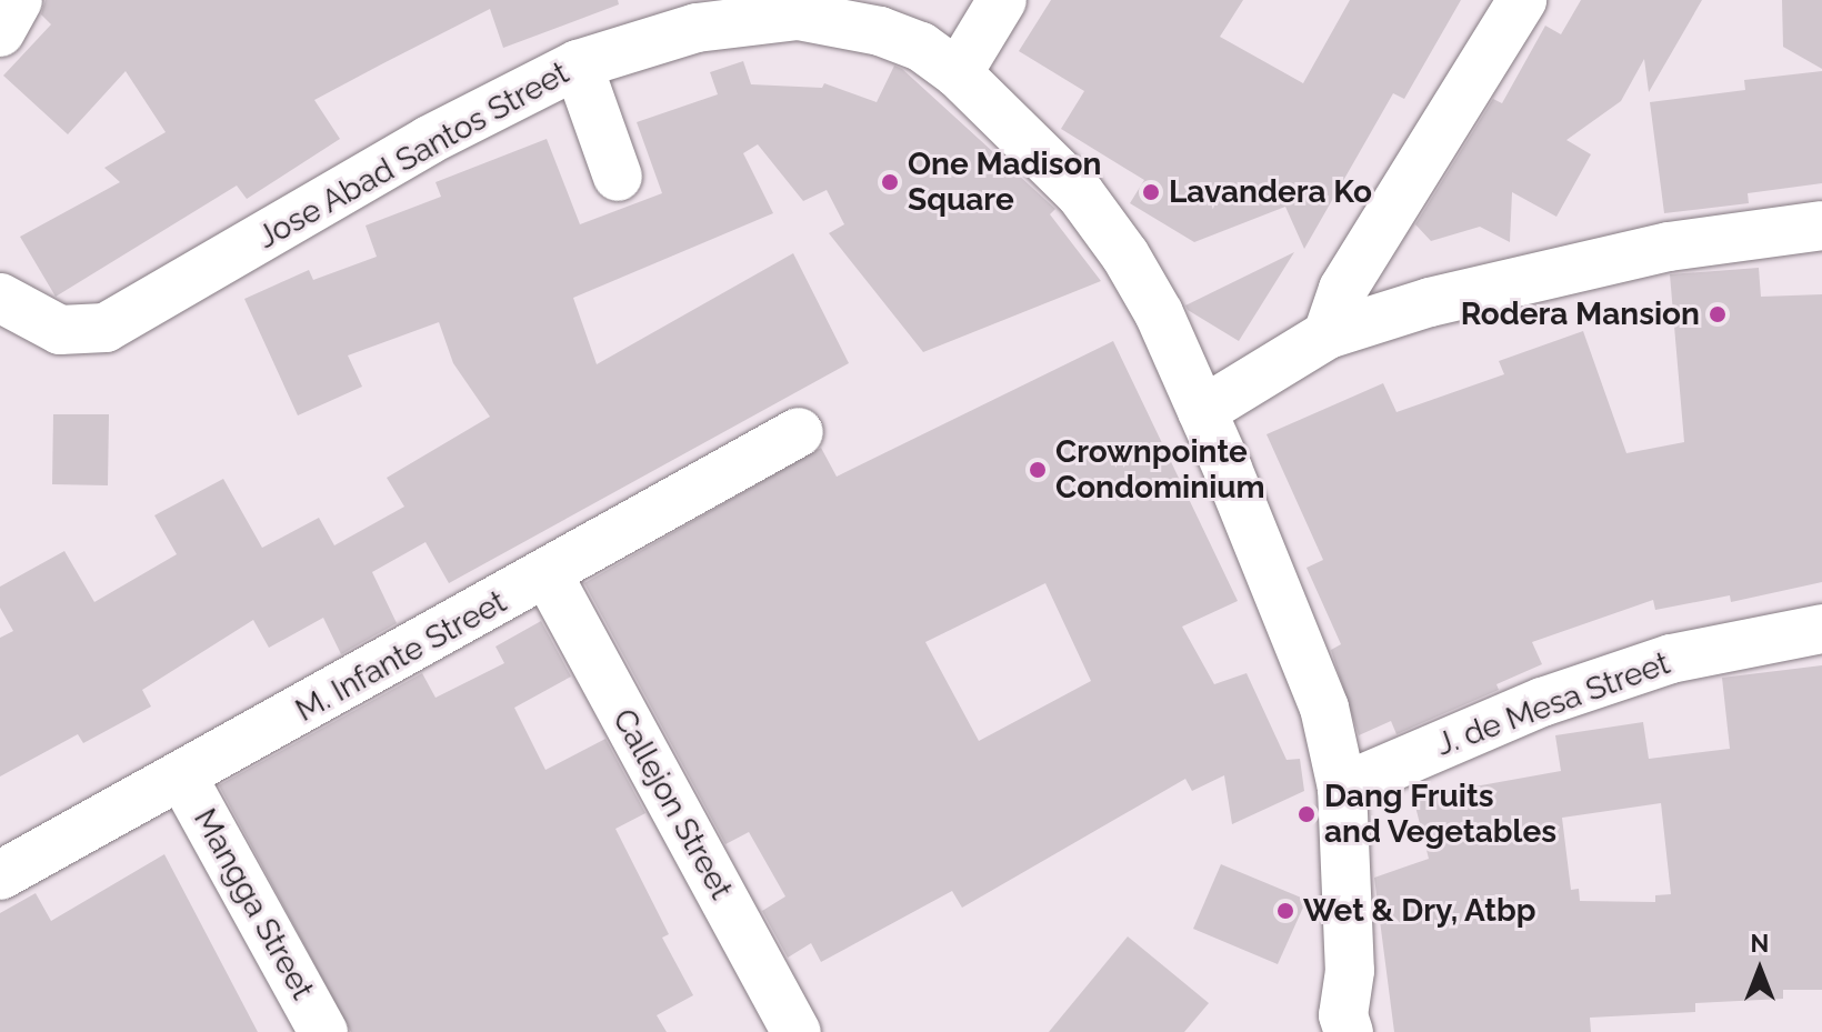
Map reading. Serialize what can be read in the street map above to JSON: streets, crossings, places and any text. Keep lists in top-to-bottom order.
{
  "streets": {
    "street": [
      "Jose Abad Santos Street",
      "M. Infante Street",
      "J. de Mesa Street",
      "Callejon Street",
      "Mangga Street"
    ]
  },
  "crossings": [
    ["Jose Abad Santos Street", "J. de Mesa Street"],
    ["M. Infante Street", "Callejon Street"],
    ["M. Infante Street", "Mangga Street"]
  ],
  "places": [
    "One Madison Square",
    "Lavandera Ko",
    "Rodera Mansion",
    "Crownpointe Condominium",
    "Dang Fruits and Vegetables",
    "Wet & Dry, Atbp"
  ],
  "north": "top"
}
